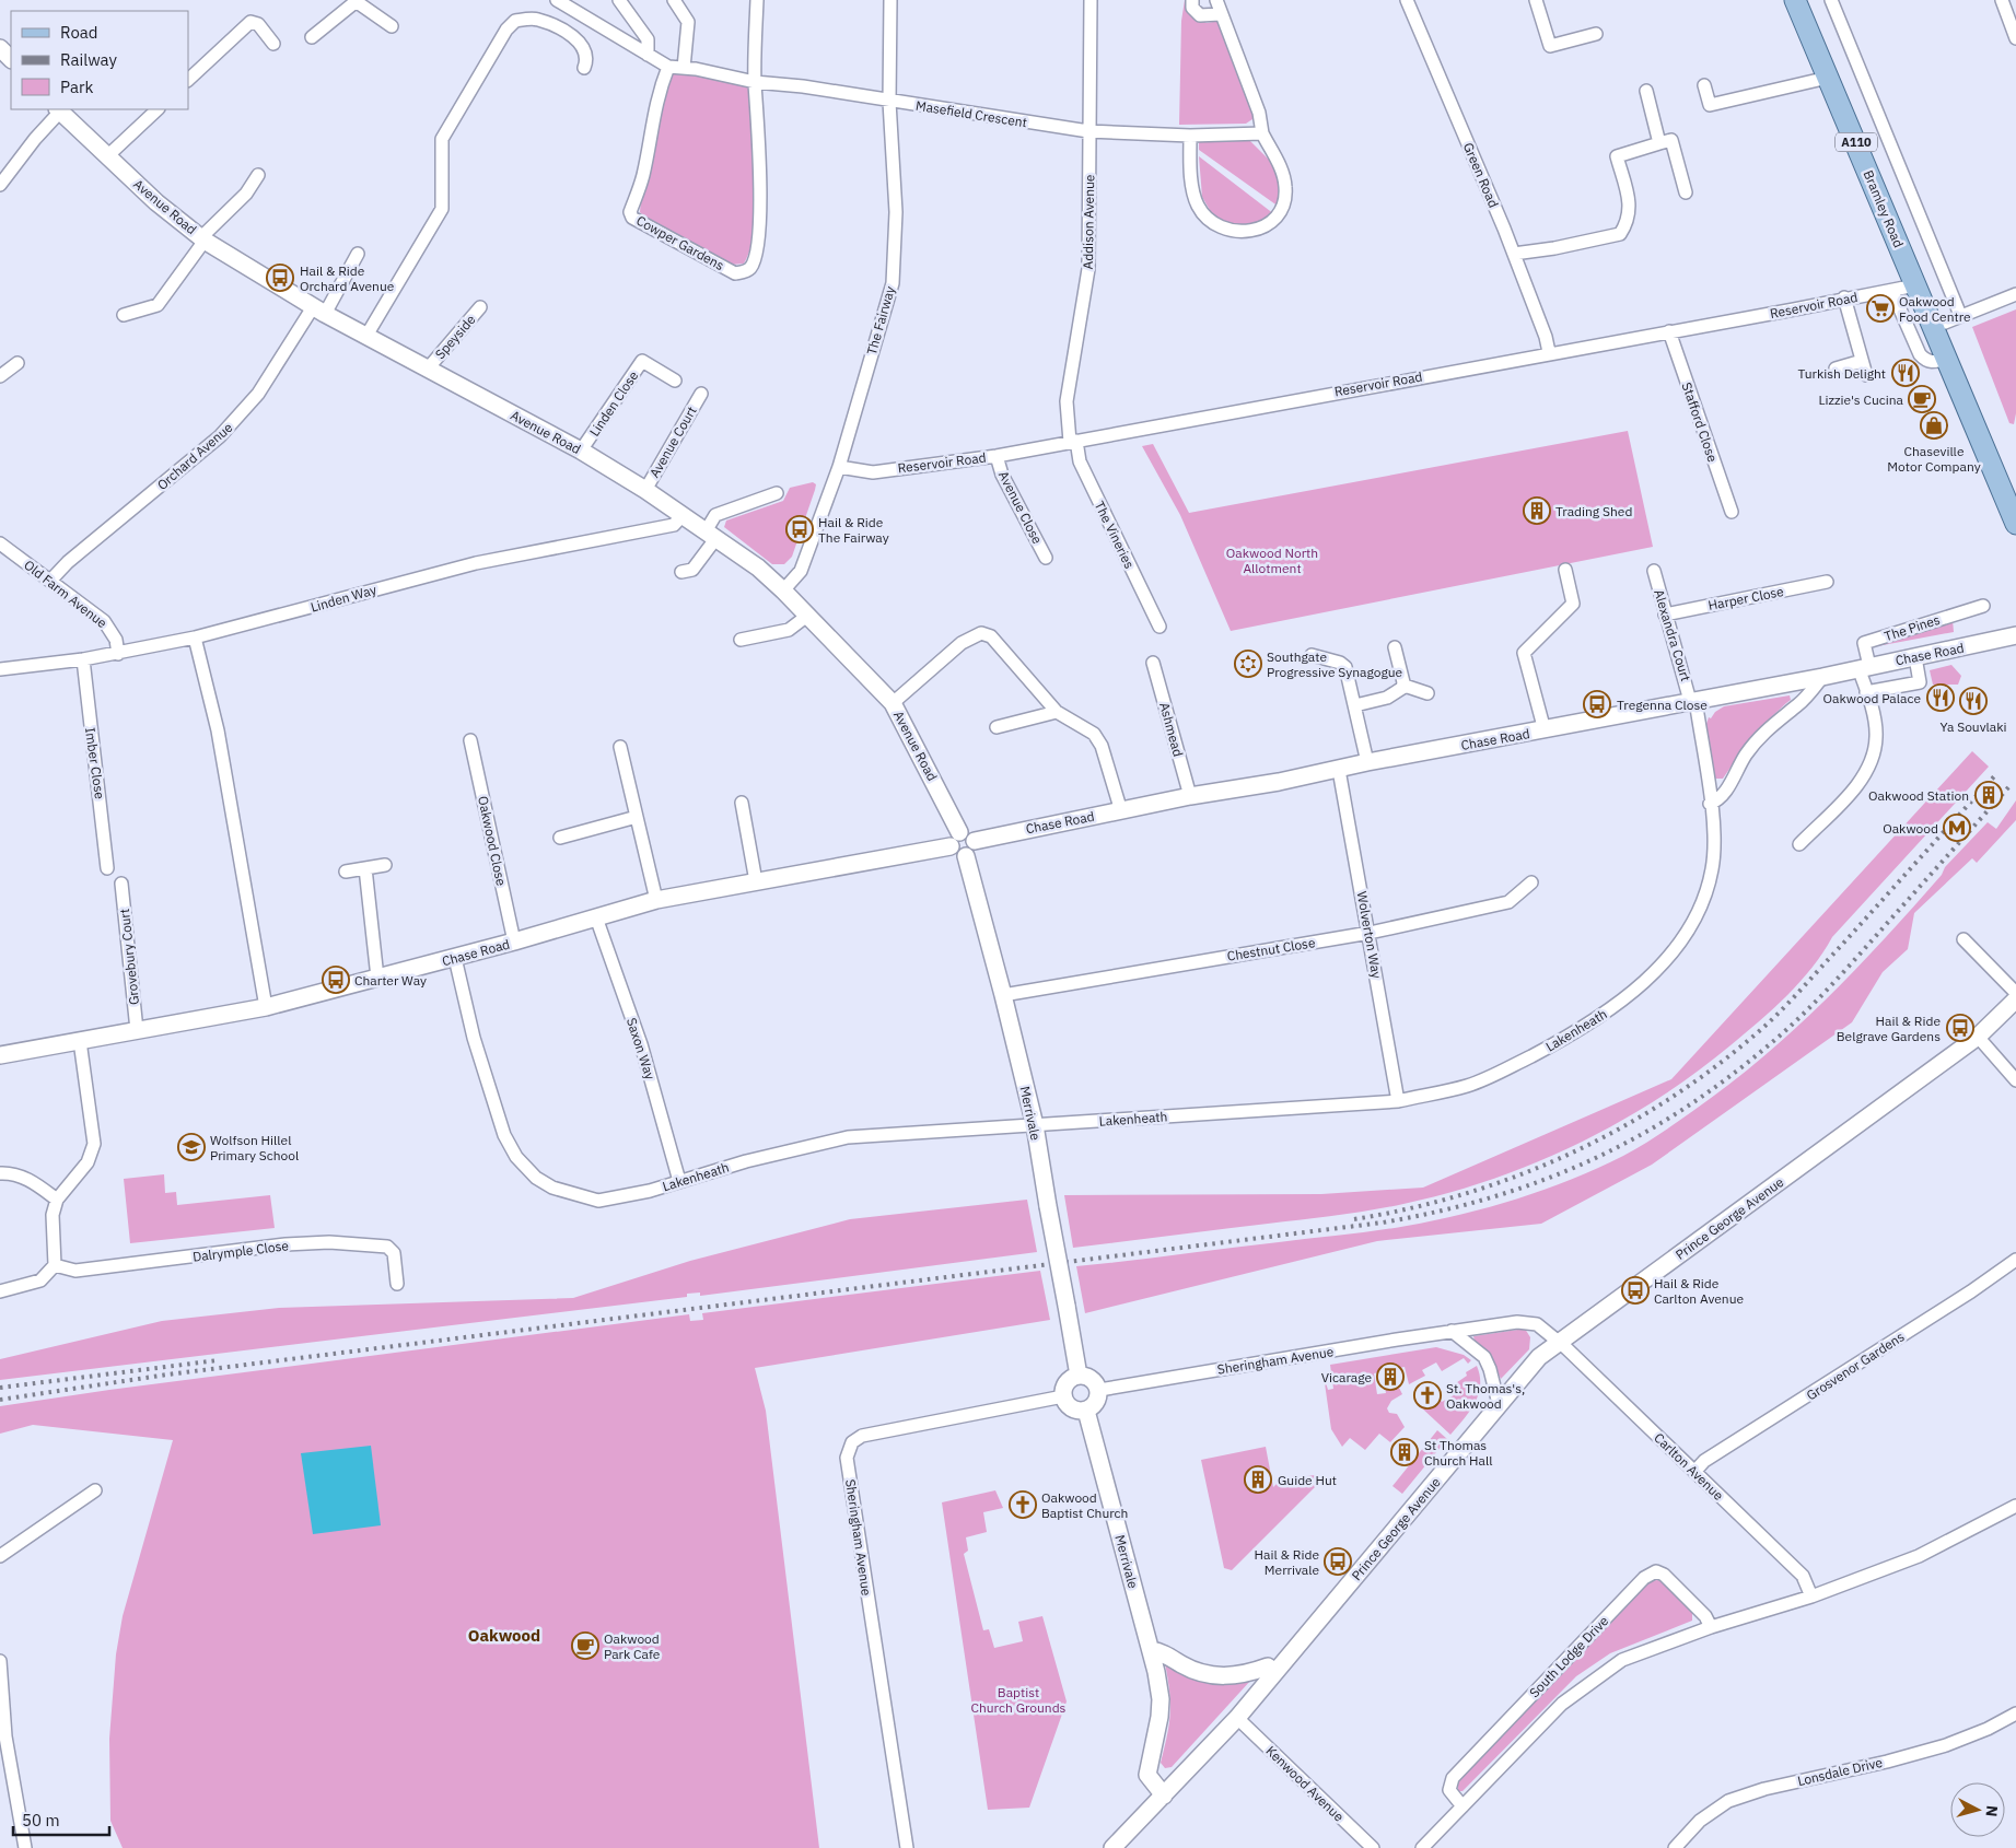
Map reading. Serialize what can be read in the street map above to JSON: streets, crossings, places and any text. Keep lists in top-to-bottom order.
{
  "streets": {
    "main road": ["A110", "Bramley Road"],
    "street": [
      "Masefield Crescent",
      "Green Road",
      "Avenue Road",
      "Addison Avenue",
      "Cowper Gardens",
      "Reservoir Road",
      "The Fairway",
      "Speyside",
      "Linden Close",
      "Stafford Close",
      "Avenue Court",
      "Orchard Avenue",
      "Avenue Close",
      "The Vineries",
      "Old Farm Avenue",
      "Linden Way",
      "Harper Close",
      "The Pines",
      "Alexandra Court",
      "Chase Road",
      "Ashmead",
      "Imber Close",
      "Oakwood Close",
      "Wolverton Way",
      "Chestnut Close",
      "Grovebury Court",
      "Lakenheath",
      "Saxon Way",
      "Merrivale",
      "Prince George Avenue",
      "Dalrymple Close",
      "Sheringham Avenue",
      "Grosvenor Gardens",
      "Carlton Avenue",
      "South Lodge Drive",
      "Lonsdale Drive",
      "Kenwood Avenue"
    ]
  },
  "crossings": [
    ["Masefield Crescent", "Addison Avenue"],
    ["Masefield Crescent", "Cowper Gardens"],
    ["Masefield Crescent", "The Fairway"],
    ["Green Road", "Reservoir Road"],
    ["Avenue Road", "The Fairway"],
    ["Avenue Road", "Speyside"],
    ["Avenue Road", "Linden Close"],
    ["Avenue Road", "Avenue Court"],
    ["Avenue Road", "Orchard Avenue"],
    ["Avenue Road", "Linden Way"],
    ["Avenue Road", "Chase Road"],
    ["Avenue Road", "Merrivale"],
    ["Bramley Road", "Reservoir Road"],
    ["Addison Avenue", "Reservoir Road"],
    ["Addison Avenue", "The Vineries"],
    ["Reservoir Road", "The Fairway"],
    ["Reservoir Road", "Stafford Close"],
    ["Reservoir Road", "Avenue Close"],
    ["Reservoir Road", "The Vineries"],
    ["Orchard Avenue", "Old Farm Avenue"],
    ["Old Farm Avenue", "Linden Way"],
    ["Linden Way", "Imber Close"],
    ["Harper Close", "Alexandra Court"],
    ["The Pines", "Chase Road"],
    ["Alexandra Court", "Chase Road"],
    ["Alexandra Court", "Lakenheath"],
    ["Chase Road", "Ashmead"],
    ["Chase Road", "Oakwood Close"],
    ["Chase Road", "Wolverton Way"],
    ["Chase Road", "Grovebury Court"],
    ["Chase Road", "Lakenheath"],
    ["Chase Road", "Saxon Way"],
    ["Chase Road", "Merrivale"],
    ["Wolverton Way", "Chestnut Close"],
    ["Wolverton Way", "Lakenheath"],
    ["Chestnut Close", "Merrivale"],
    ["Lakenheath", "Saxon Way"],
    ["Lakenheath", "Merrivale"],
    ["Merrivale", "Prince George Avenue"],
    ["Merrivale", "Sheringham Avenue"],
    ["Prince George Avenue", "Sheringham Avenue"],
    ["Prince George Avenue", "Carlton Avenue"],
    ["Prince George Avenue", "Kenwood Avenue"],
    ["Sheringham Avenue", "Carlton Avenue"],
    ["Grosvenor Gardens", "Carlton Avenue"],
    ["Carlton Avenue", "South Lodge Drive"]
  ],
  "districts": ["Oakwood"],
  "parks": ["Oakwood North Allotment", "Baptist Church Grounds"],
  "places": {
    "bus stop": [
      "Hail & Ride Orchard Avenue",
      "Hail & Ride The Fairway",
      "Tregenna Close",
      "Charter Way",
      "Hail & Ride Belgrave Gardens",
      "Hail & Ride Carlton Avenue",
      "Hail & Ride Merrivale"
    ],
    "supermarket": ["Oakwood Food Centre"],
    "restaurant": ["Turkish Delight", "Oakwood Palace", "Ya Souvlaki"],
    "cafe": ["Lizzie's Cucina", "Oakwood Park Cafe"],
    "shop": ["Chaseville Motor Company"],
    "building": [
      "Trading Shed",
      "Oakwood Station",
      "Vicarage",
      "St Thomas Church Hall",
      "Guide Hut"
    ],
    "synagogue": ["Southgate Progressive Synagogue"],
    "metro station": ["Oakwood"],
    "school or university": ["Wolfson Hillel Primary School"],
    "church": ["St. Thomas's, Oakwood", "Oakwood Baptist Church"]
  },
  "legend": ["Road", "Railway", "Park"],
  "scale_bar": "50 m",
  "north": "right"
}
